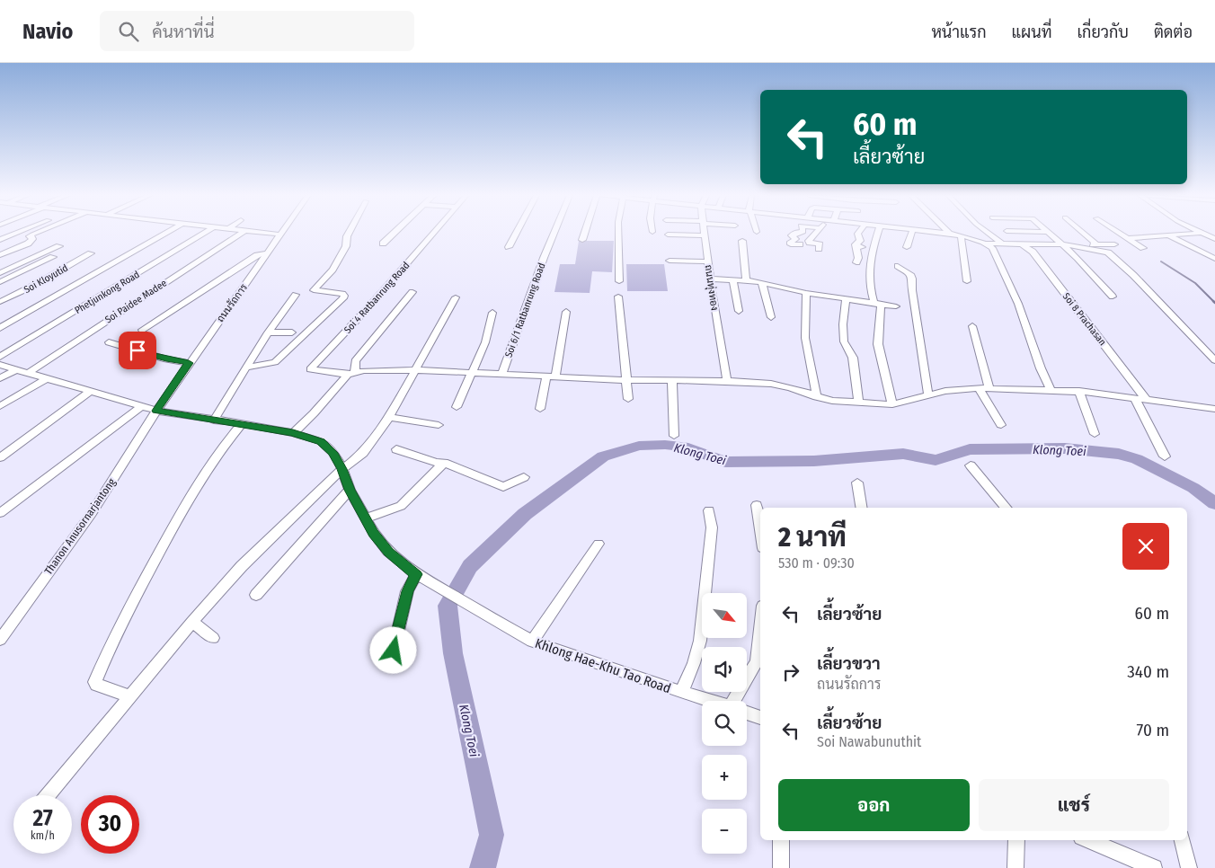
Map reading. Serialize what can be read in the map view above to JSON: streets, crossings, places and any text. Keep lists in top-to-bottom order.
{
  "streets": {
    "street": [
      "Soi Kloyutid",
      "ถนนทุ่งทอง",
      "Phetjunkong Road",
      "Soi 4 Ratbanrung Road",
      "Soi Paidee Madee",
      "ถนนรัถการ",
      "Soi 6/1 Ratbanrung Road",
      "Soi 8 Prachasan",
      "Thanon Anusornarjantong",
      "Khlong Hae-Khu Tao Road"
    ]
  },
  "crossings": [
    ["Soi Paidee Madee", "Khlong Hae-Khu Tao Road"],
    ["ถนนรัถการ", "Thanon Anusornarjantong"],
    ["ถนนรัถการ", "Khlong Hae-Khu Tao Road"],
    ["Thanon Anusornarjantong", "Khlong Hae-Khu Tao Road"]
  ],
  "water": ["Klong Toei"],
  "north": "bottom right",
  "page": {
    "header": "Navio",
    "search": "ค้นหาที่นี่",
    "nav": [
      "หน้าแรก",
      "แผนที่",
      "เกี่ยวกับ",
      "ติดต่อ"
    ],
    "turn": ["60 m", "เลี้ยวซ้าย"],
    "heading": ["2 นาที", "530 m · 09:30"],
    "list": [
      {
        "name": "เลี้ยวซ้าย",
        "value": "60 m"
      },
      {
        "name": "เลี้ยวขวา",
        "note": "ถนนรัถการ",
        "value": "340 m"
      },
      {
        "name": "เลี้ยวซ้าย",
        "note": "Soi Nawabunuthit",
        "value": "70 m"
      }
    ],
    "map_buttons": ["+", "−"],
    "buttons": ["ออก", "แชร์"],
    "speed": "27 km/h",
    "limit": "30"
  }
}
